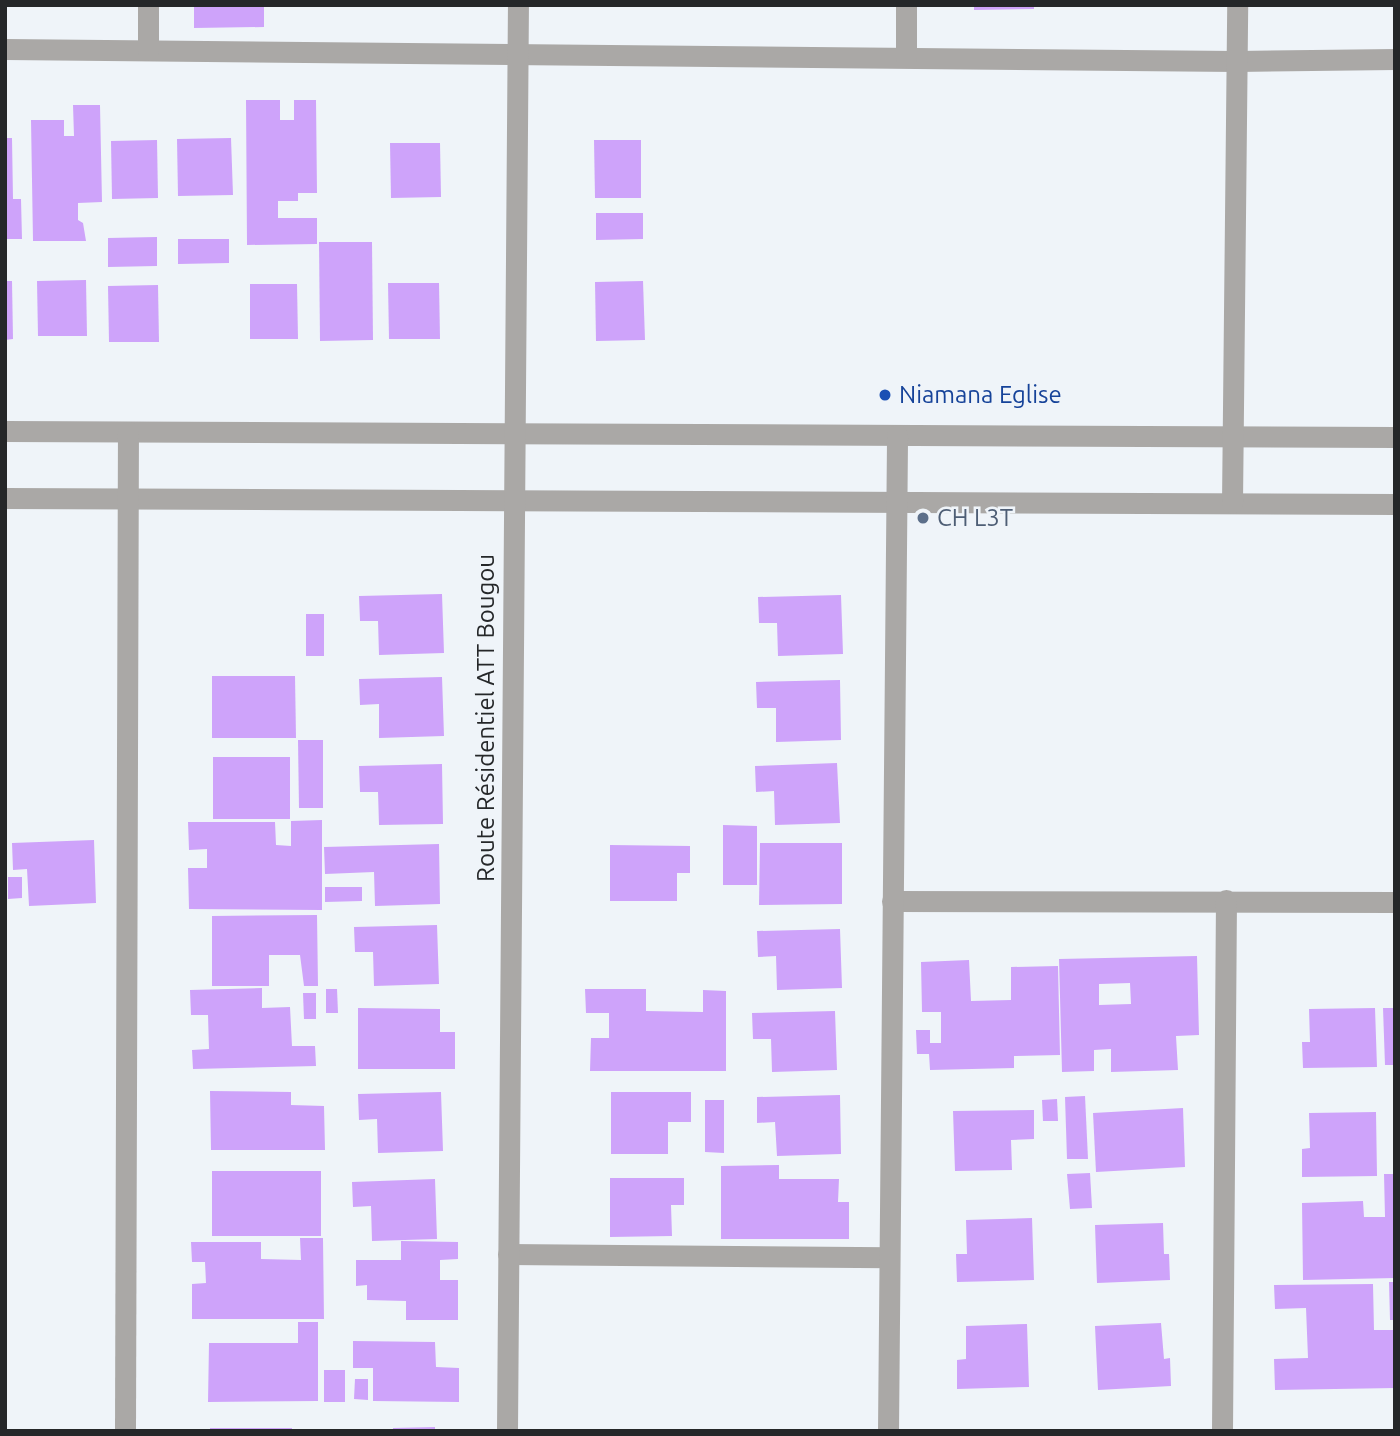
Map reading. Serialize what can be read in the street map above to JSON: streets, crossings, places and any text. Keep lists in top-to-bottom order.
{
  "streets": {
    "street": ["Route Résidentiel ATT Bougou"]
  },
  "places": ["Niamana Eglise", "CH L3T"]
}
